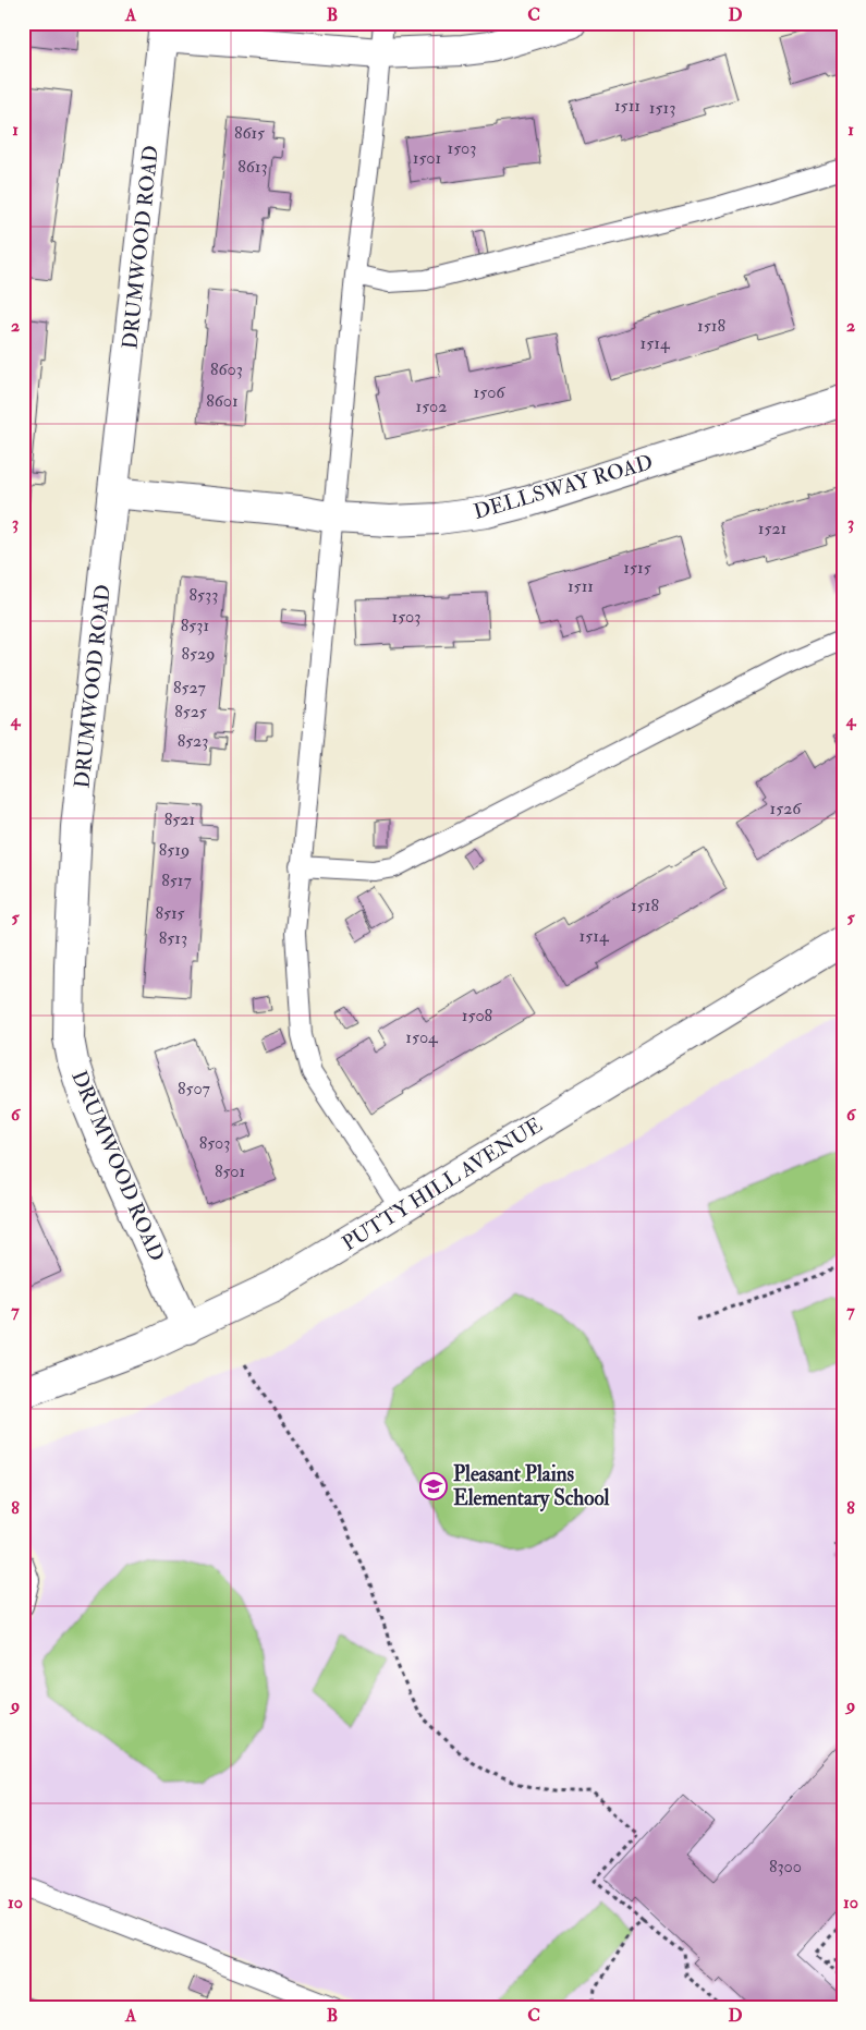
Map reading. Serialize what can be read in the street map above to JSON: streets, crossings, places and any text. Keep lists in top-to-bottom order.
{
  "streets": {
    "street": ["DRUMWOOD ROAD", "DELLSWAY ROAD", "PUTTY HILL AVENUE"]
  },
  "crossings": [
    ["DRUMWOOD ROAD", "DELLSWAY ROAD"],
    ["DRUMWOOD ROAD", "PUTTY HILL AVENUE"]
  ],
  "places": {
    "school or university": ["Pleasant Plains Elementary School"]
  },
  "house_numbers": [
    "1511",
    "1513",
    "8615",
    "1503",
    "1501",
    "8613",
    "1518",
    "1514",
    "8603",
    "1506",
    "8601",
    "1502",
    "1521",
    "1515",
    "1511",
    "8533",
    "1503",
    "8531",
    "8529",
    "8527",
    "8525",
    "8523",
    "1526",
    "8521",
    "8519",
    "8517",
    "1518",
    "8515",
    "1514",
    "8513",
    "1508",
    "1504",
    "8507",
    "8503",
    "8501",
    "8300"
  ],
  "grid": {
    "columns": [
      "A",
      "B",
      "C",
      "D"
    ],
    "rows": [
      "1",
      "2",
      "3",
      "4",
      "5",
      "6",
      "7",
      "8",
      "9",
      "10"
    ]
  }
}
